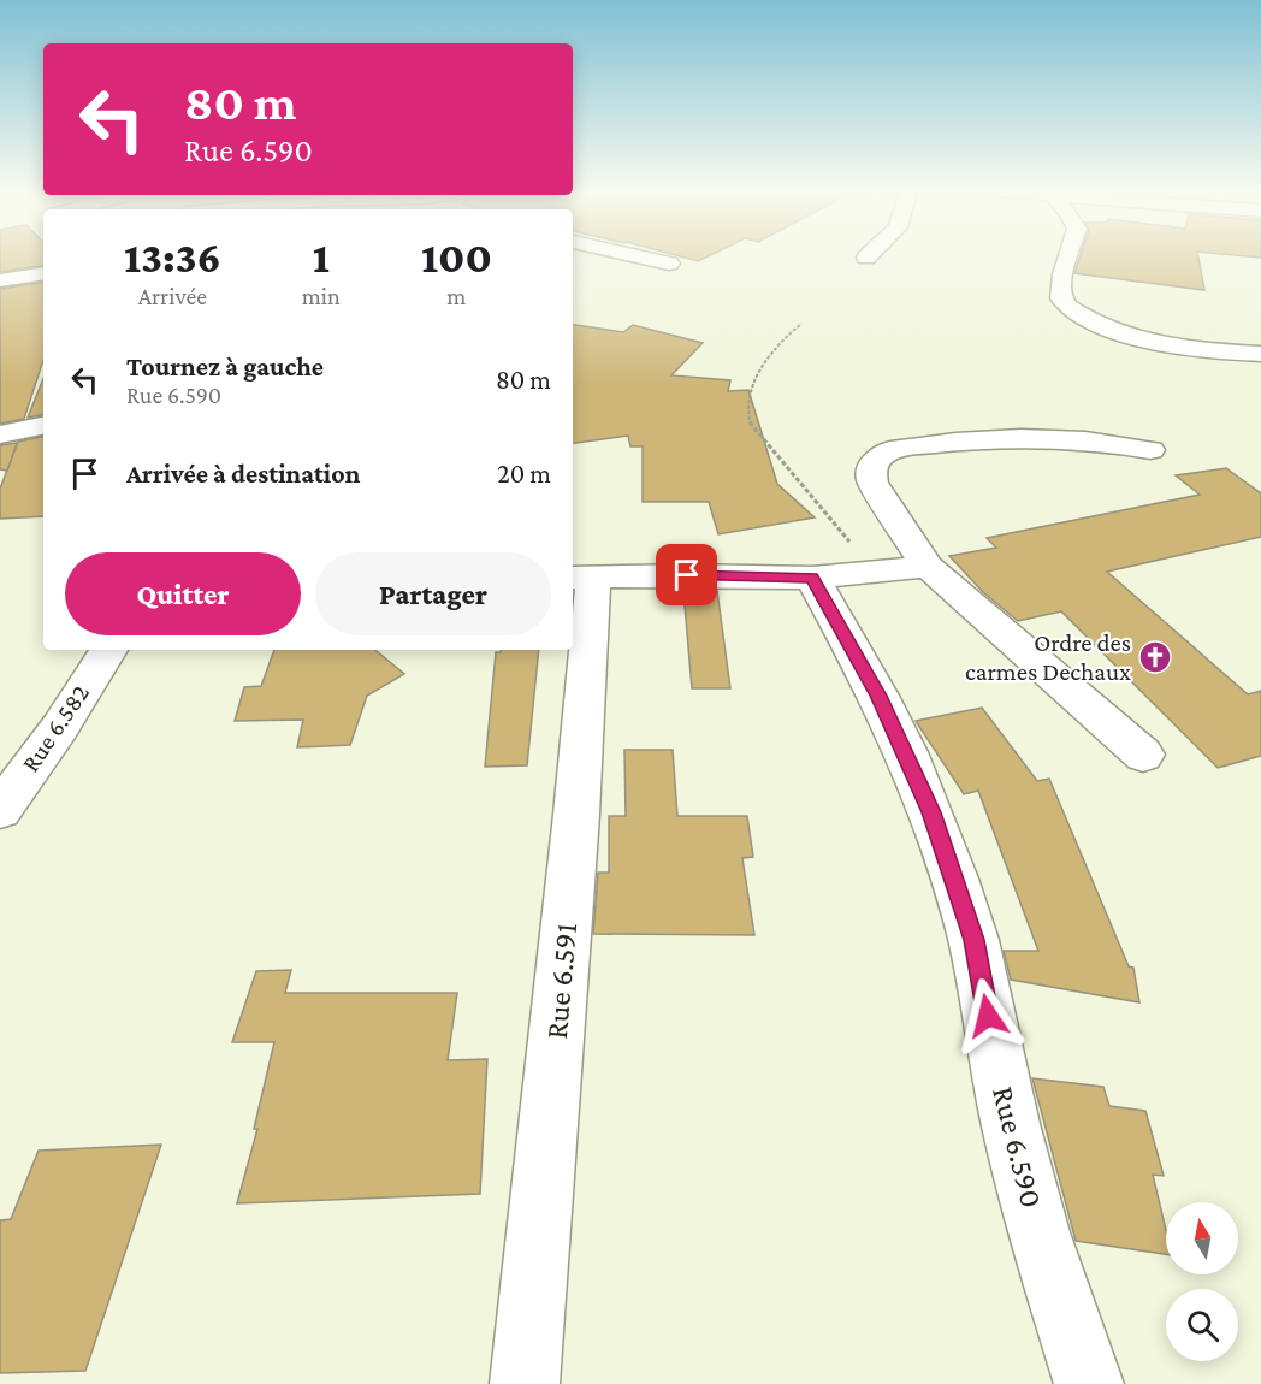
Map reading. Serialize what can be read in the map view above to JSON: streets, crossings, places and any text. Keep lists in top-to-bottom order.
{
  "streets": {
    "street": ["Rue 6.582", "Rue 6.591", "Rue 6.590"]
  },
  "places": {
    "church": ["Ordre des carmes Dechaux"]
  },
  "north": "top",
  "page": {
    "turn": ["80 m", "Rue 6.590"],
    "eta": [
      "13:36",
      "Arrivée",
      "1",
      "min",
      "100",
      "m"
    ],
    "list": [
      {
        "name": "Tournez à gauche",
        "note": "Rue 6.590",
        "value": "80 m"
      },
      {
        "name": "Arrivée à destination",
        "value": "20 m"
      }
    ],
    "buttons": ["Quitter", "Partager"]
  }
}
